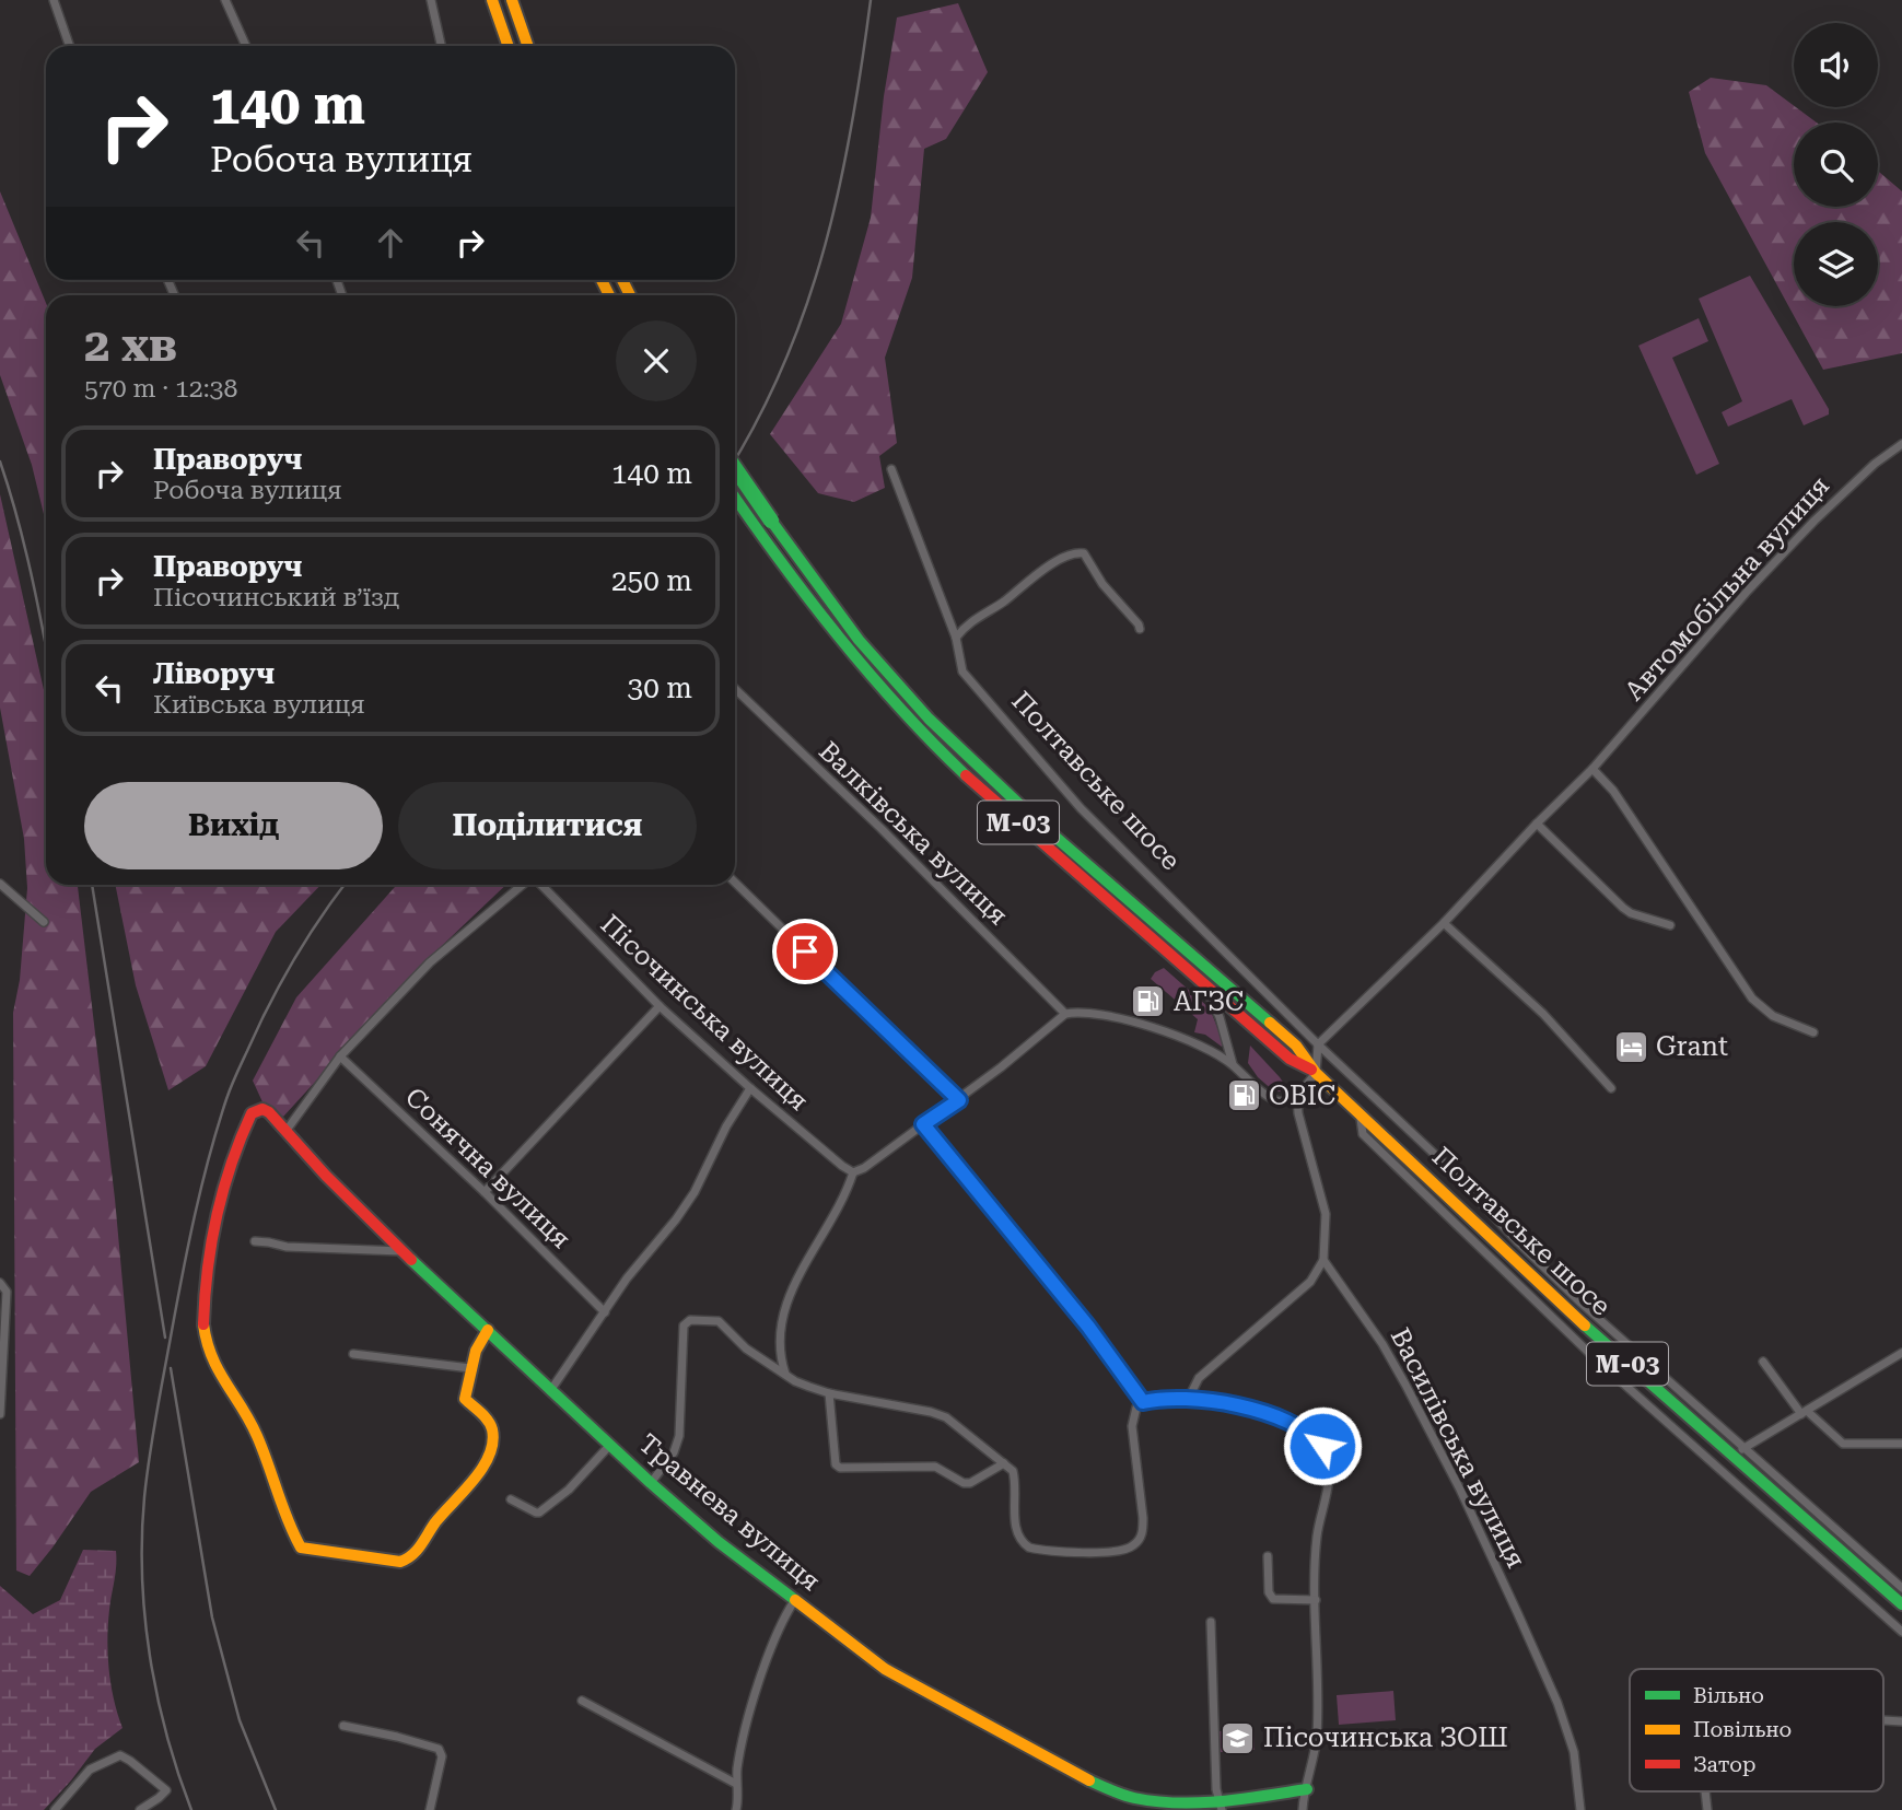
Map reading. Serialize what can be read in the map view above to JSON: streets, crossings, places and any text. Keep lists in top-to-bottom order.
{
  "streets": {
    "main road": ["Полтавське шосе", "М-03", "Травнева вулиця"],
    "street": [
      "Автомобільна вулиця",
      "Валківська вулиця",
      "Пісочинська вулиця",
      "Сонячна вулиця",
      "Василівська вулиця"
    ]
  },
  "crossings": [
    ["Автомобільна вулиця", "Полтавське шосе"],
    ["Полтавське шосе", "М-03"]
  ],
  "places": {
    "fuel station": ["АГЗС", "ОВІС"],
    "hotel": ["Grant"],
    "school or university": ["Пісочинська ЗОШ"]
  },
  "legend": ["Вільно", "Повільно", "Затор"],
  "page": {
    "turn": ["140 m", "Робоча вулиця"],
    "heading": ["2 хв", "570 m · 12:38"],
    "list": [
      {
        "name": "Праворуч",
        "note": "Робоча вулиця",
        "value": "140 m"
      },
      {
        "name": "Праворуч",
        "note": "Пісочинський в’їзд",
        "value": "250 m"
      },
      {
        "name": "Ліворуч",
        "note": "Київська вулиця",
        "value": "30 m"
      }
    ],
    "buttons": ["Вихід", "Поділитися"]
  }
}
